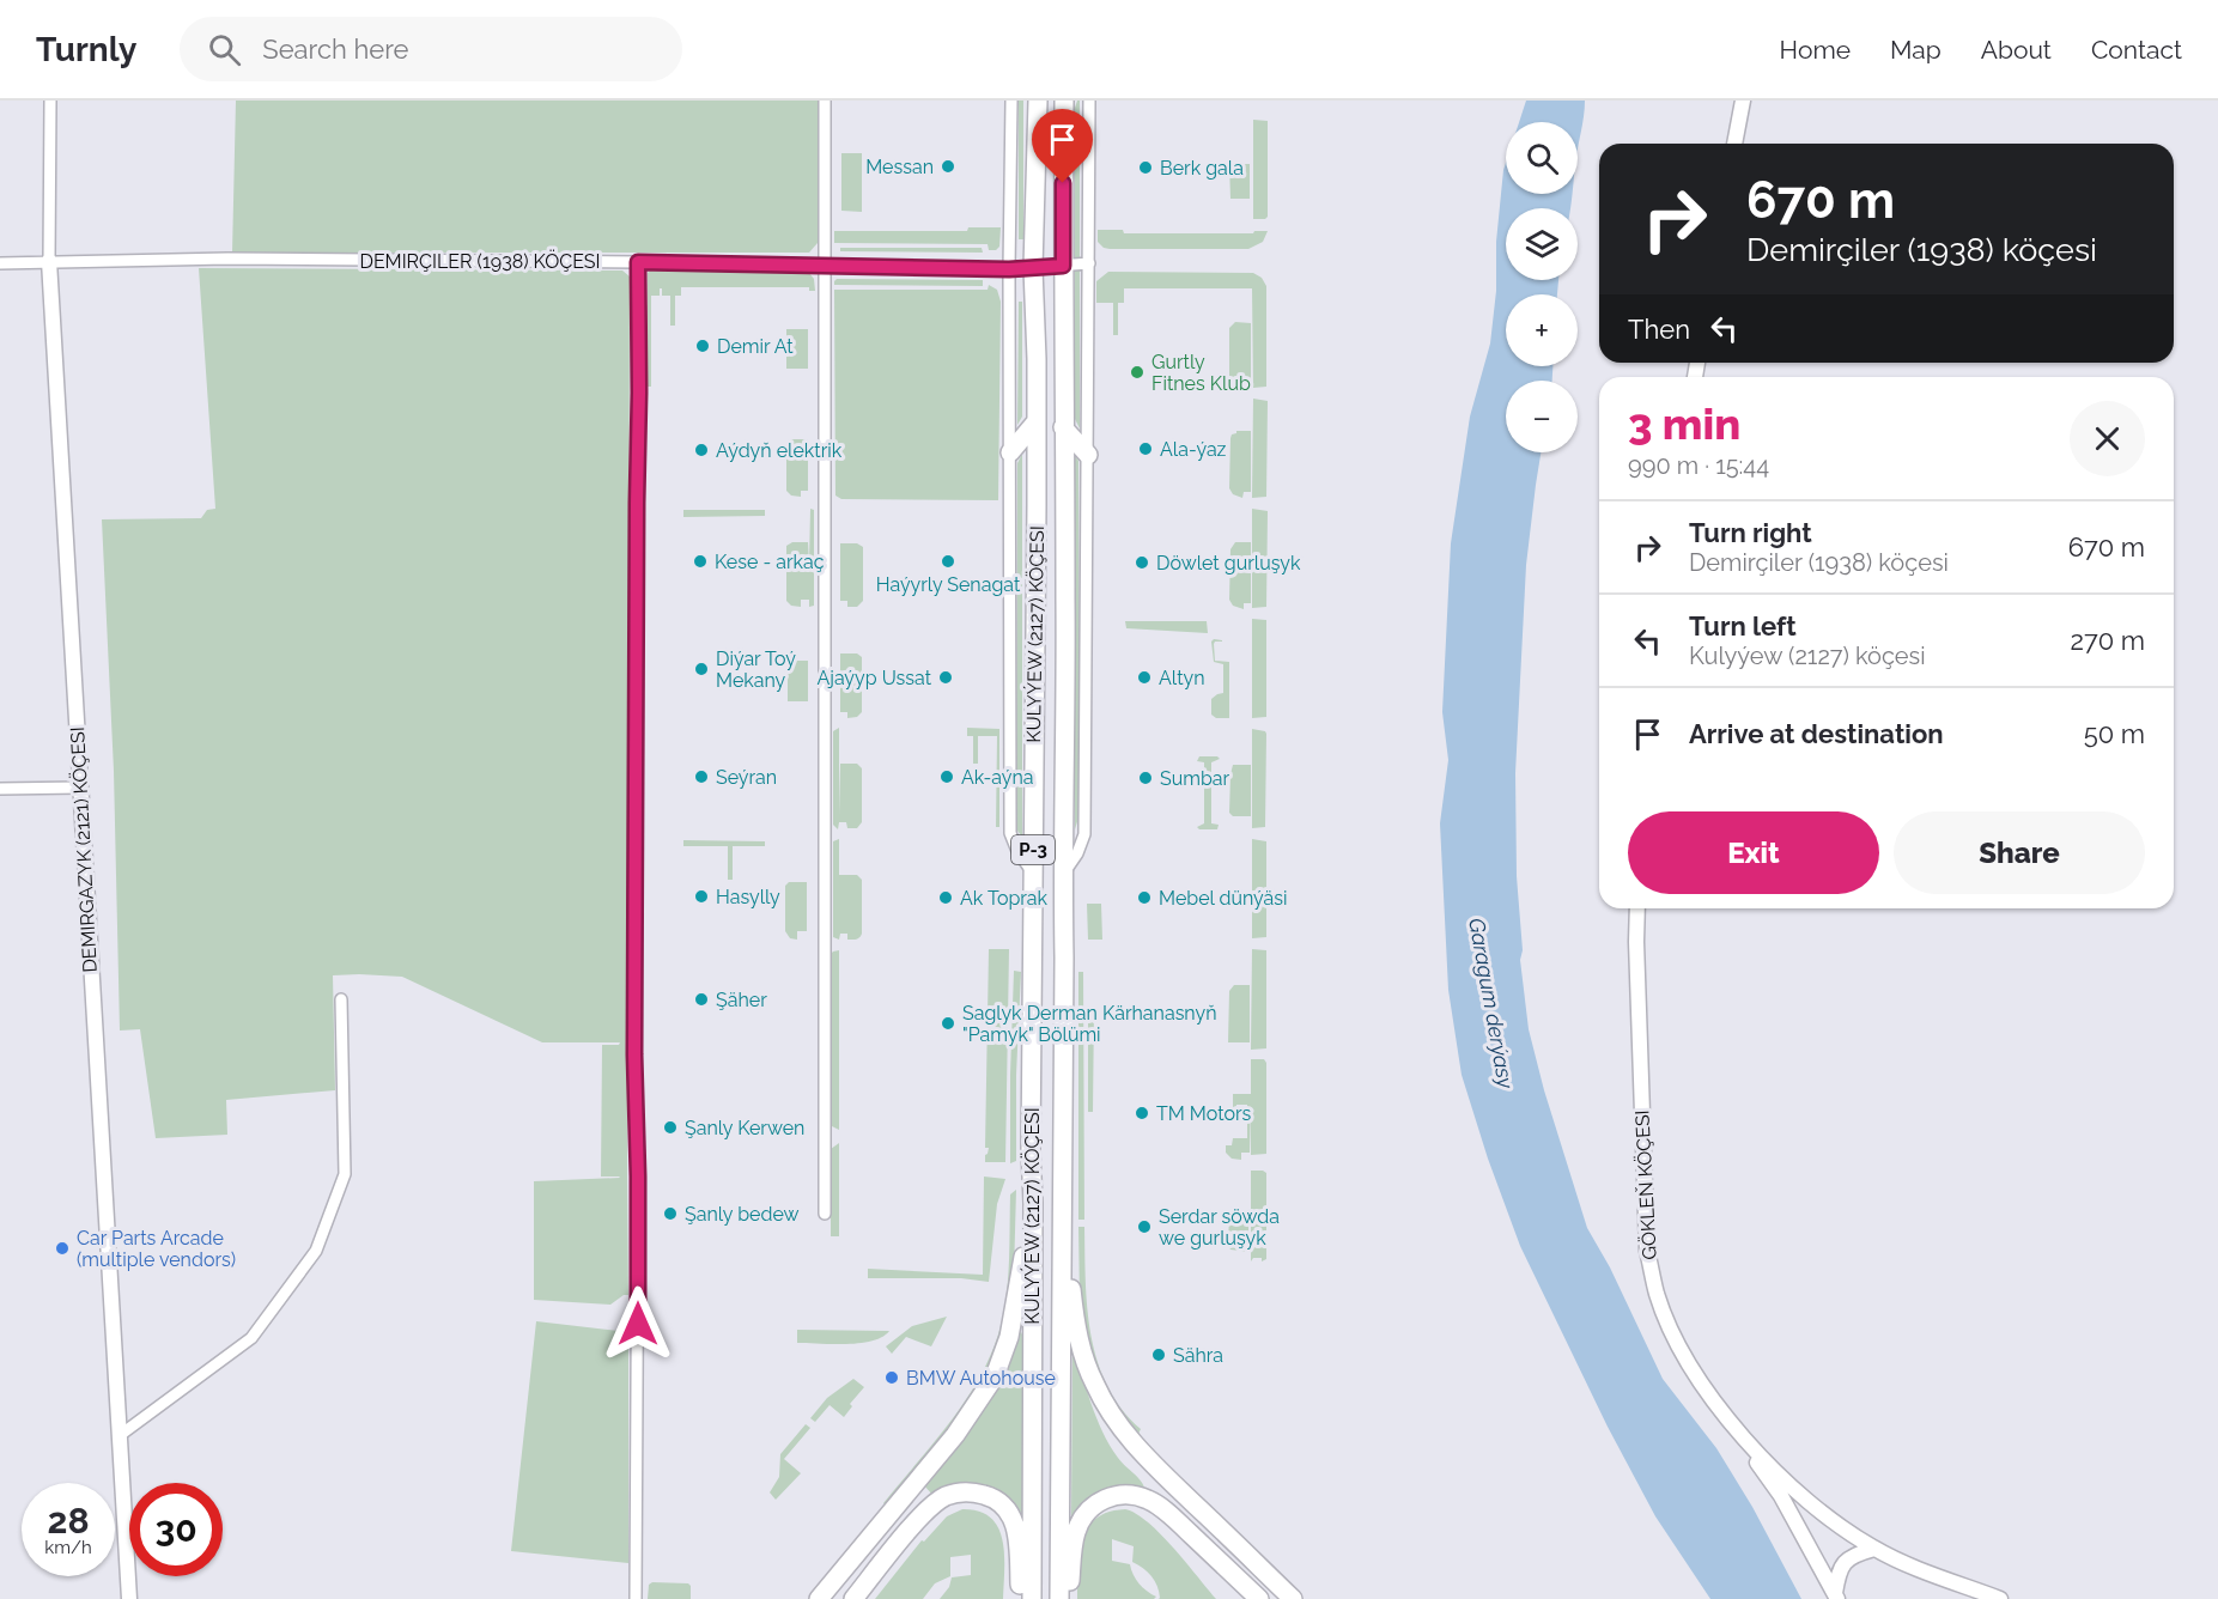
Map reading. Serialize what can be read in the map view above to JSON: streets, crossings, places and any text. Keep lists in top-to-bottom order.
{
  "streets": {
    "highway": ["KULYÝEW (2127) KÖÇESI", "P-3"],
    "street": ["DEMIRÇILER (1938) KÖÇESI", "DEMIRGAZYK (2121) KÖÇESI", "GÖKLEŇ KÖÇESI"]
  },
  "crossings": [
    ["DEMIRÇILER (1938) KÖÇESI", "KULYÝEW (2127) KÖÇESI"],
    ["DEMIRÇILER (1938) KÖÇESI", "DEMIRGAZYK (2121) KÖÇESI"]
  ],
  "water": ["Garagum derýasy"],
  "places": [
    "Messan",
    "Berk gala",
    "Demir At",
    "Gurtly Fitnes Klub",
    "Ala-ýaz",
    "Aýdyň elektrik",
    "Kese - arkaç",
    "Haýyrly Senagat",
    "Döwlet gurluşyk",
    "Diýar Toý Mekany",
    "Ajaýyp Ussat",
    "Altyn",
    "Seýran",
    "Ak-aýna",
    "Sumbar",
    "Hasylly",
    "Ak Toprak",
    "Mebel dünýäsi",
    "Şäher",
    "Saglyk Derman Kärhanasnyň \"Pamyk\" Bölümi",
    "TM Motors",
    "Şanly Kerwen",
    "Şanly bedew",
    "Serdar söwda we gurluşyk",
    "Car Parts Arcade (multiple vendors)",
    "Sähra",
    "BMW Autohouse"
  ],
  "page": {
    "header": "Turnly",
    "search": "Search here",
    "nav": [
      "Home",
      "Map",
      "About",
      "Contact"
    ],
    "map_buttons": ["+", "−"],
    "turn": ["670 m", "Demirçiler (1938) köçesi"],
    "then": "Then",
    "heading": ["3 min", "990 m · 15:44"],
    "list": [
      {
        "name": "Turn right",
        "note": "Demirçiler (1938) köçesi",
        "value": "670 m"
      },
      {
        "name": "Turn left",
        "note": "Kulyýew (2127) köçesi",
        "value": "270 m"
      },
      {
        "name": "Arrive at destination",
        "value": "50 m"
      }
    ],
    "buttons": ["Exit", "Share"],
    "speed": "28 km/h",
    "limit": "30"
  }
}
